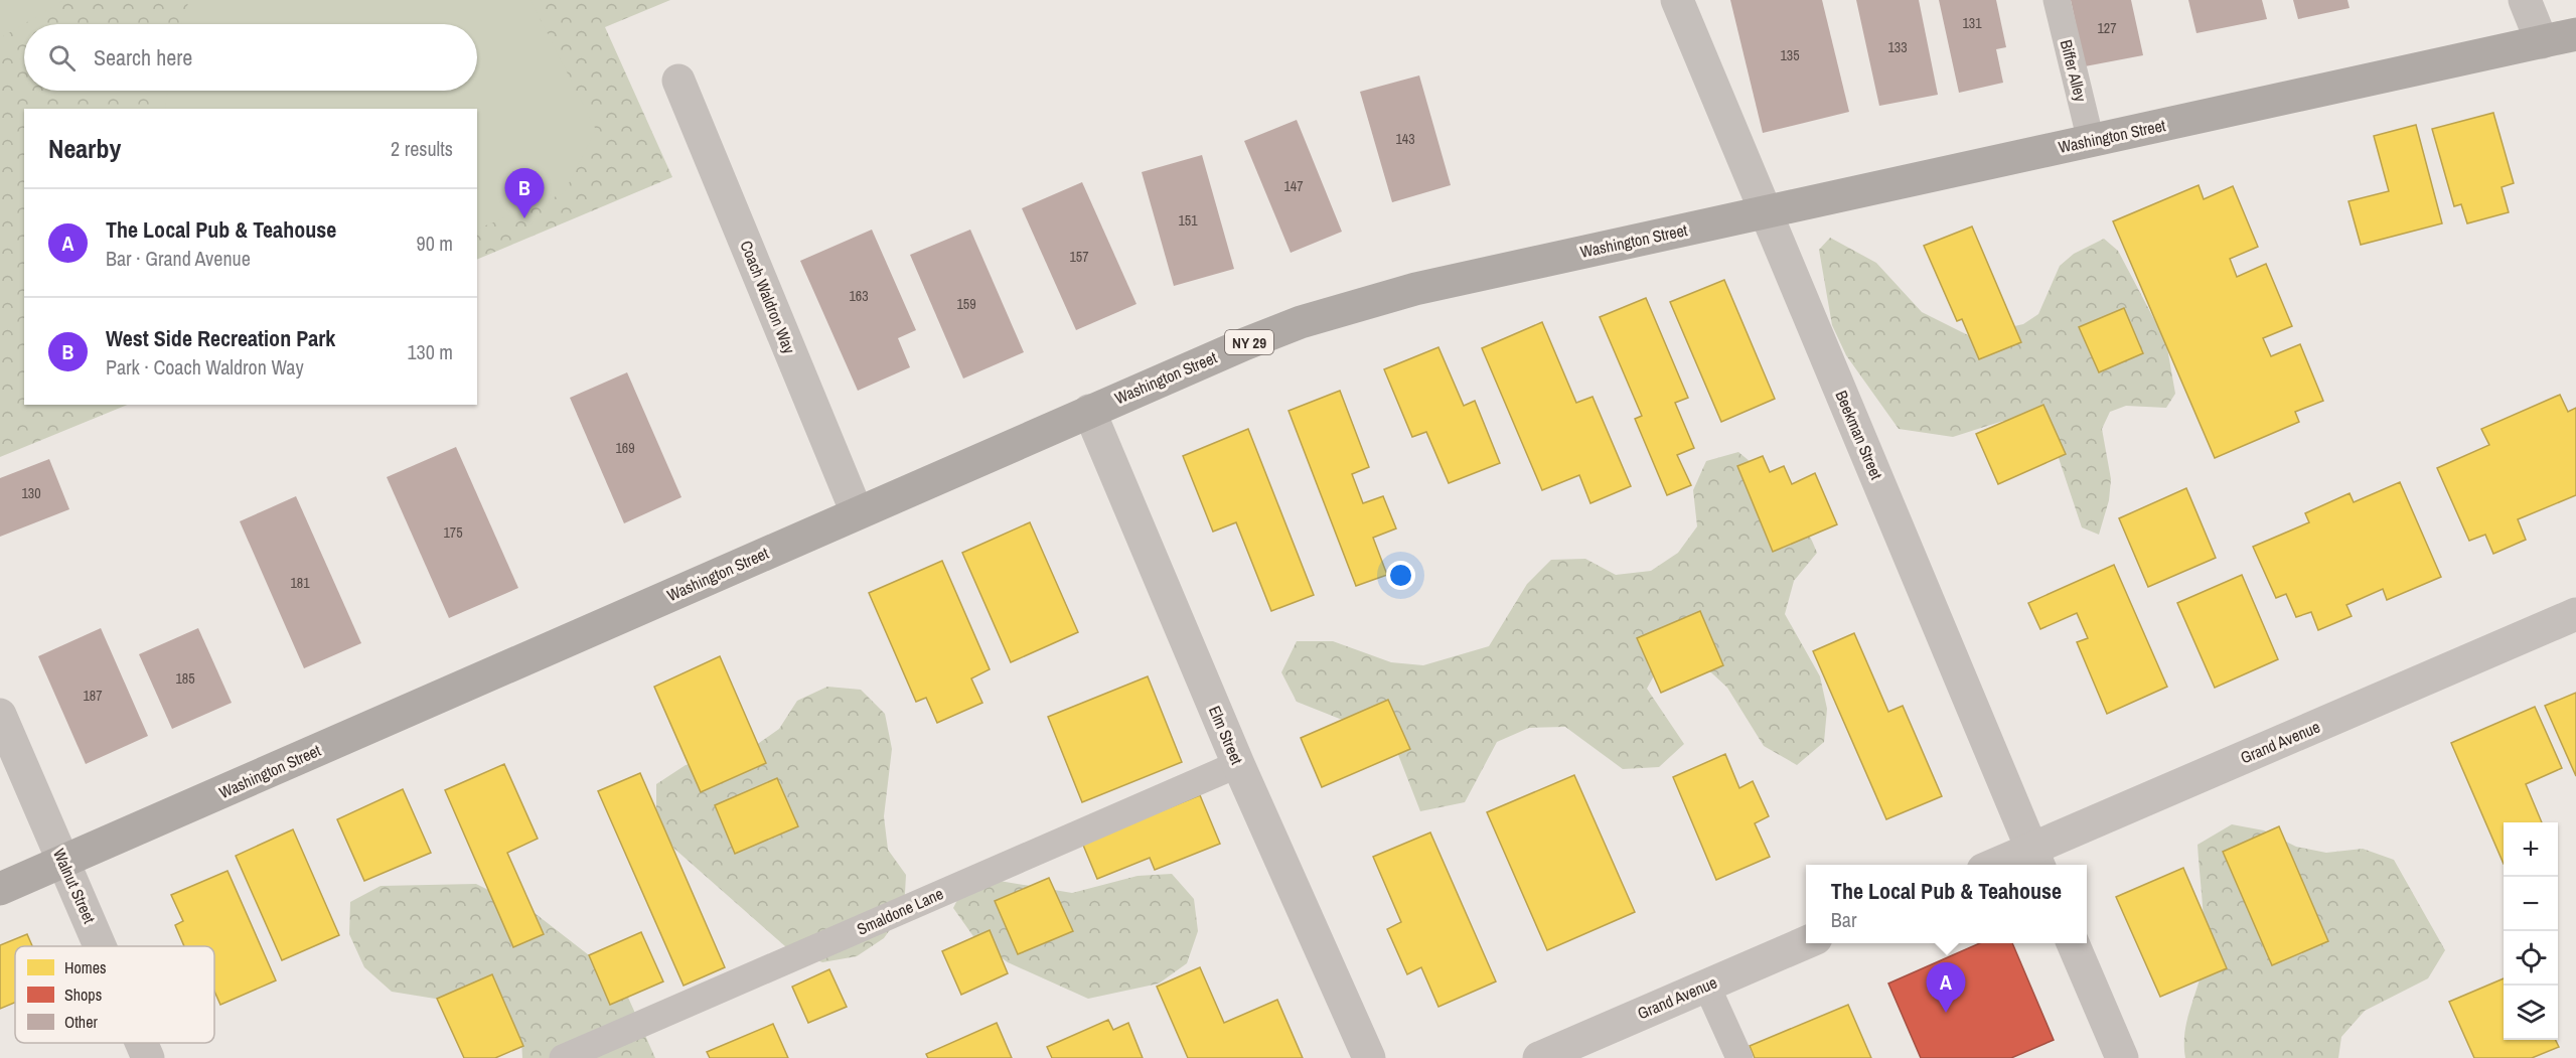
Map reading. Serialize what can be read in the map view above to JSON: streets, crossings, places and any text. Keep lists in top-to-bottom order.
{
  "streets": {
    "highway": ["Washington Street", "NY 29"],
    "street": [
      "Coach Waldron Way",
      "Beekman Street",
      "Elm Street",
      "Grand Avenue",
      "Walnut Street"
    ],
    "lane": ["Biffer Alley", "Smaldone Lane"]
  },
  "crossings": [
    ["Biffer Alley", "Washington Street"],
    ["Washington Street", "Coach Waldron Way"],
    ["Washington Street", "Beekman Street"],
    ["Washington Street", "Elm Street"],
    ["Washington Street", "Walnut Street"],
    ["Beekman Street", "Grand Avenue"],
    ["Elm Street", "Smaldone Lane"]
  ],
  "house_numbers": [
    "131",
    "127",
    "133",
    "135",
    "143",
    "147",
    "151",
    "157",
    "163",
    "159",
    "169",
    "130",
    "175",
    "181",
    "185",
    "187"
  ],
  "legend": ["Homes", "Shops", "Other"],
  "page": {
    "search": "Search here",
    "heading": ["Nearby", "2 results"],
    "pins": ["B", "A"],
    "list": [
      {
        "mark": "A",
        "name": "The Local Pub & Teahouse",
        "note": "Bar · Grand Avenue",
        "value": "90 m"
      },
      {
        "mark": "B",
        "name": "West Side Recreation Park",
        "note": "Park · Coach Waldron Way",
        "value": "130 m"
      }
    ],
    "map_buttons": ["+", "−"],
    "popup": ["The Local Pub & Teahouse", "Bar"]
  }
}
